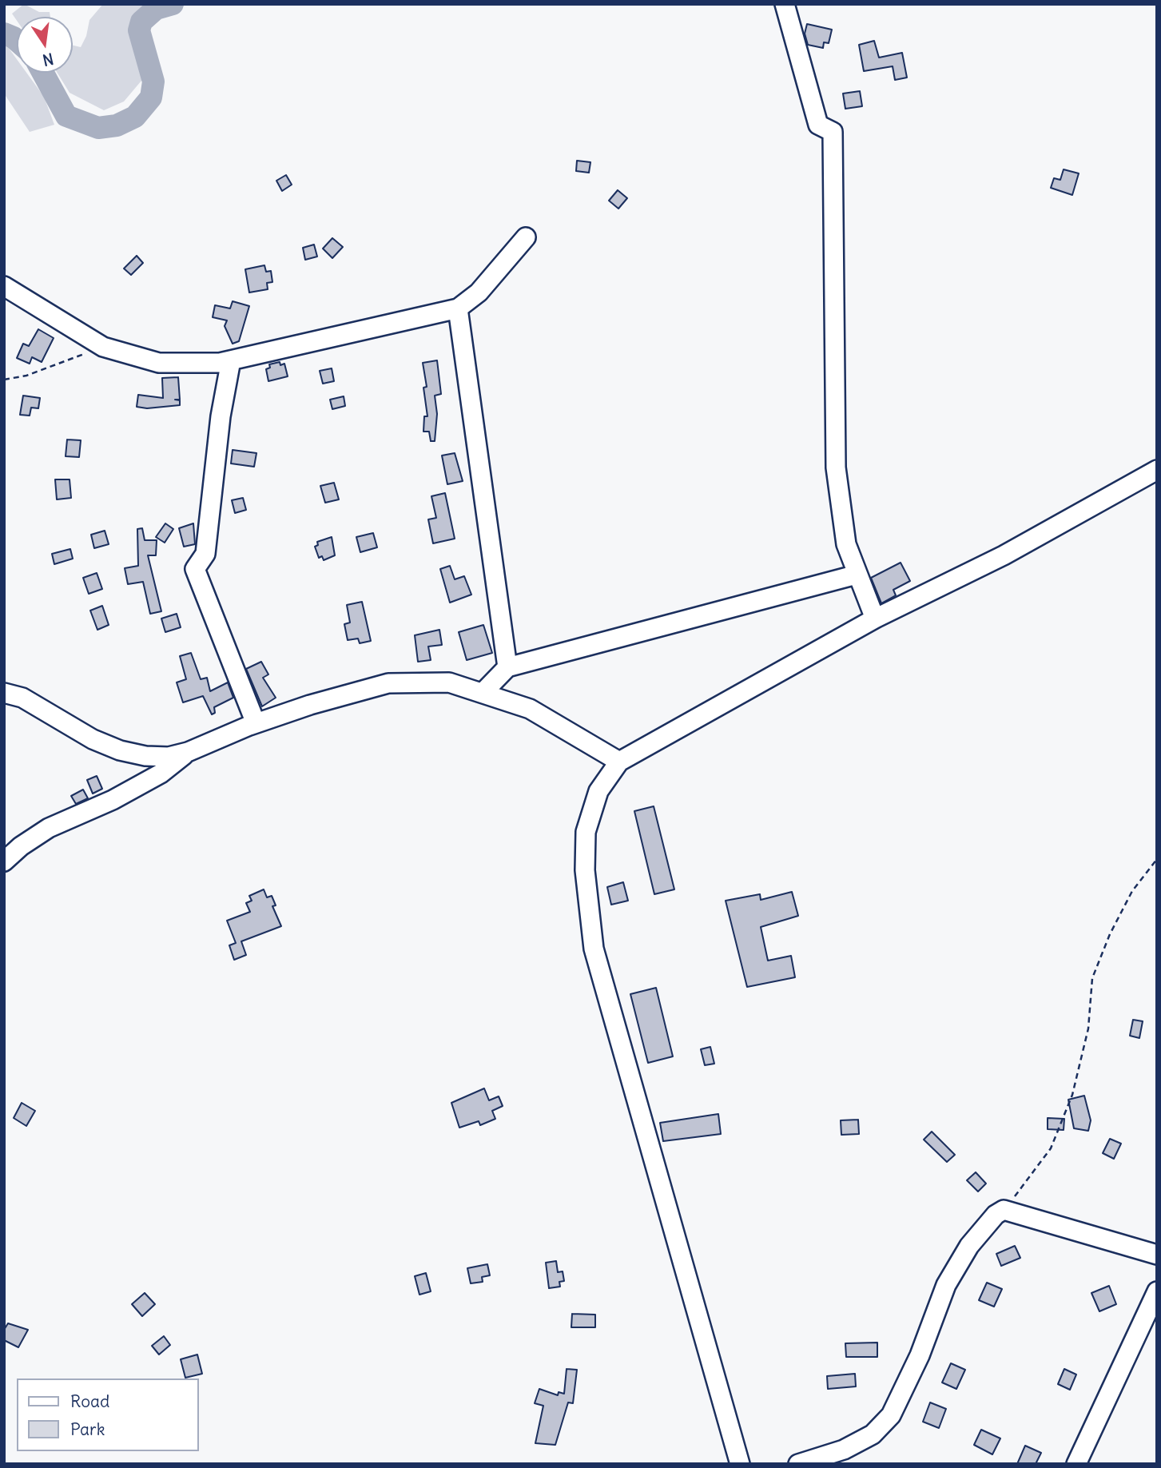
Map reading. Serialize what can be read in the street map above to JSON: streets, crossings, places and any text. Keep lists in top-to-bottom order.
{
  "legend": ["Road", "Park"],
  "north": "bottom"
}
